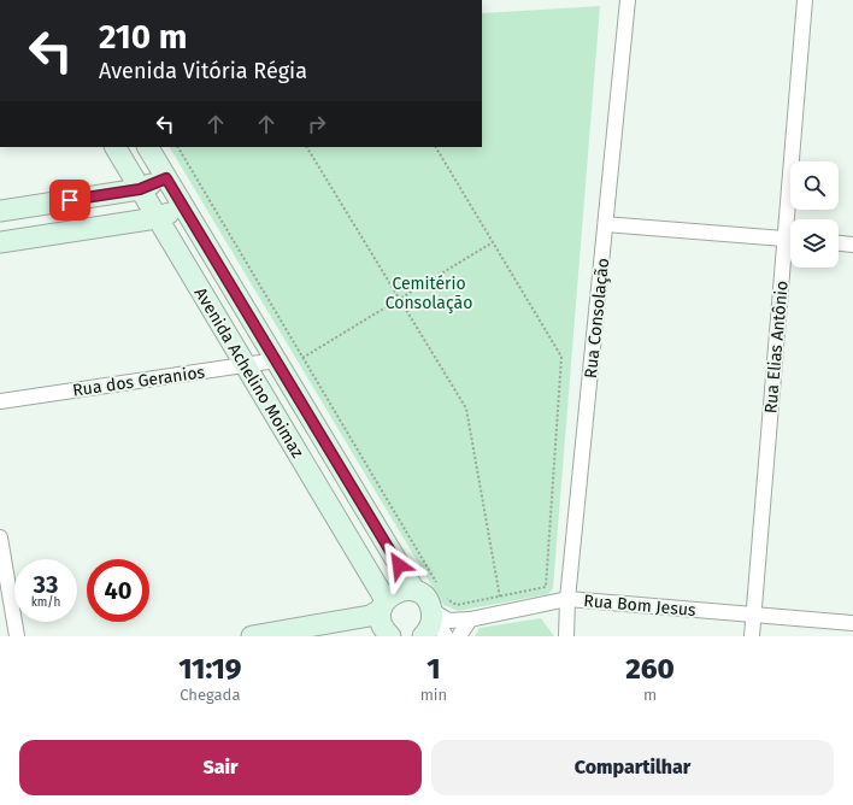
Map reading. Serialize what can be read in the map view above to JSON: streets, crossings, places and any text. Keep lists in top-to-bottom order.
{
  "streets": {
    "street": [
      "Rua Consolação",
      "Rua Elias Antônio",
      "Avenida Achelino Moimaz",
      "Rua dos Geranios",
      "Rua Bom Jesus"
    ]
  },
  "crossings": [
    ["Rua Consolação", "Rua Bom Jesus"],
    ["Rua Elias Antônio", "Rua Bom Jesus"],
    ["Avenida Achelino Moimaz", "Rua dos Geranios"],
    ["Avenida Achelino Moimaz", "Rua Bom Jesus"]
  ],
  "parks": ["Cemitério Consolação"],
  "page": {
    "turn": ["210 m", "Avenida Vitória Régia"],
    "speed": "33 km/h",
    "limit": "40",
    "eta": [
      "11:19",
      "Chegada",
      "1",
      "min",
      "260",
      "m"
    ],
    "buttons": ["Sair", "Compartilhar"]
  }
}
